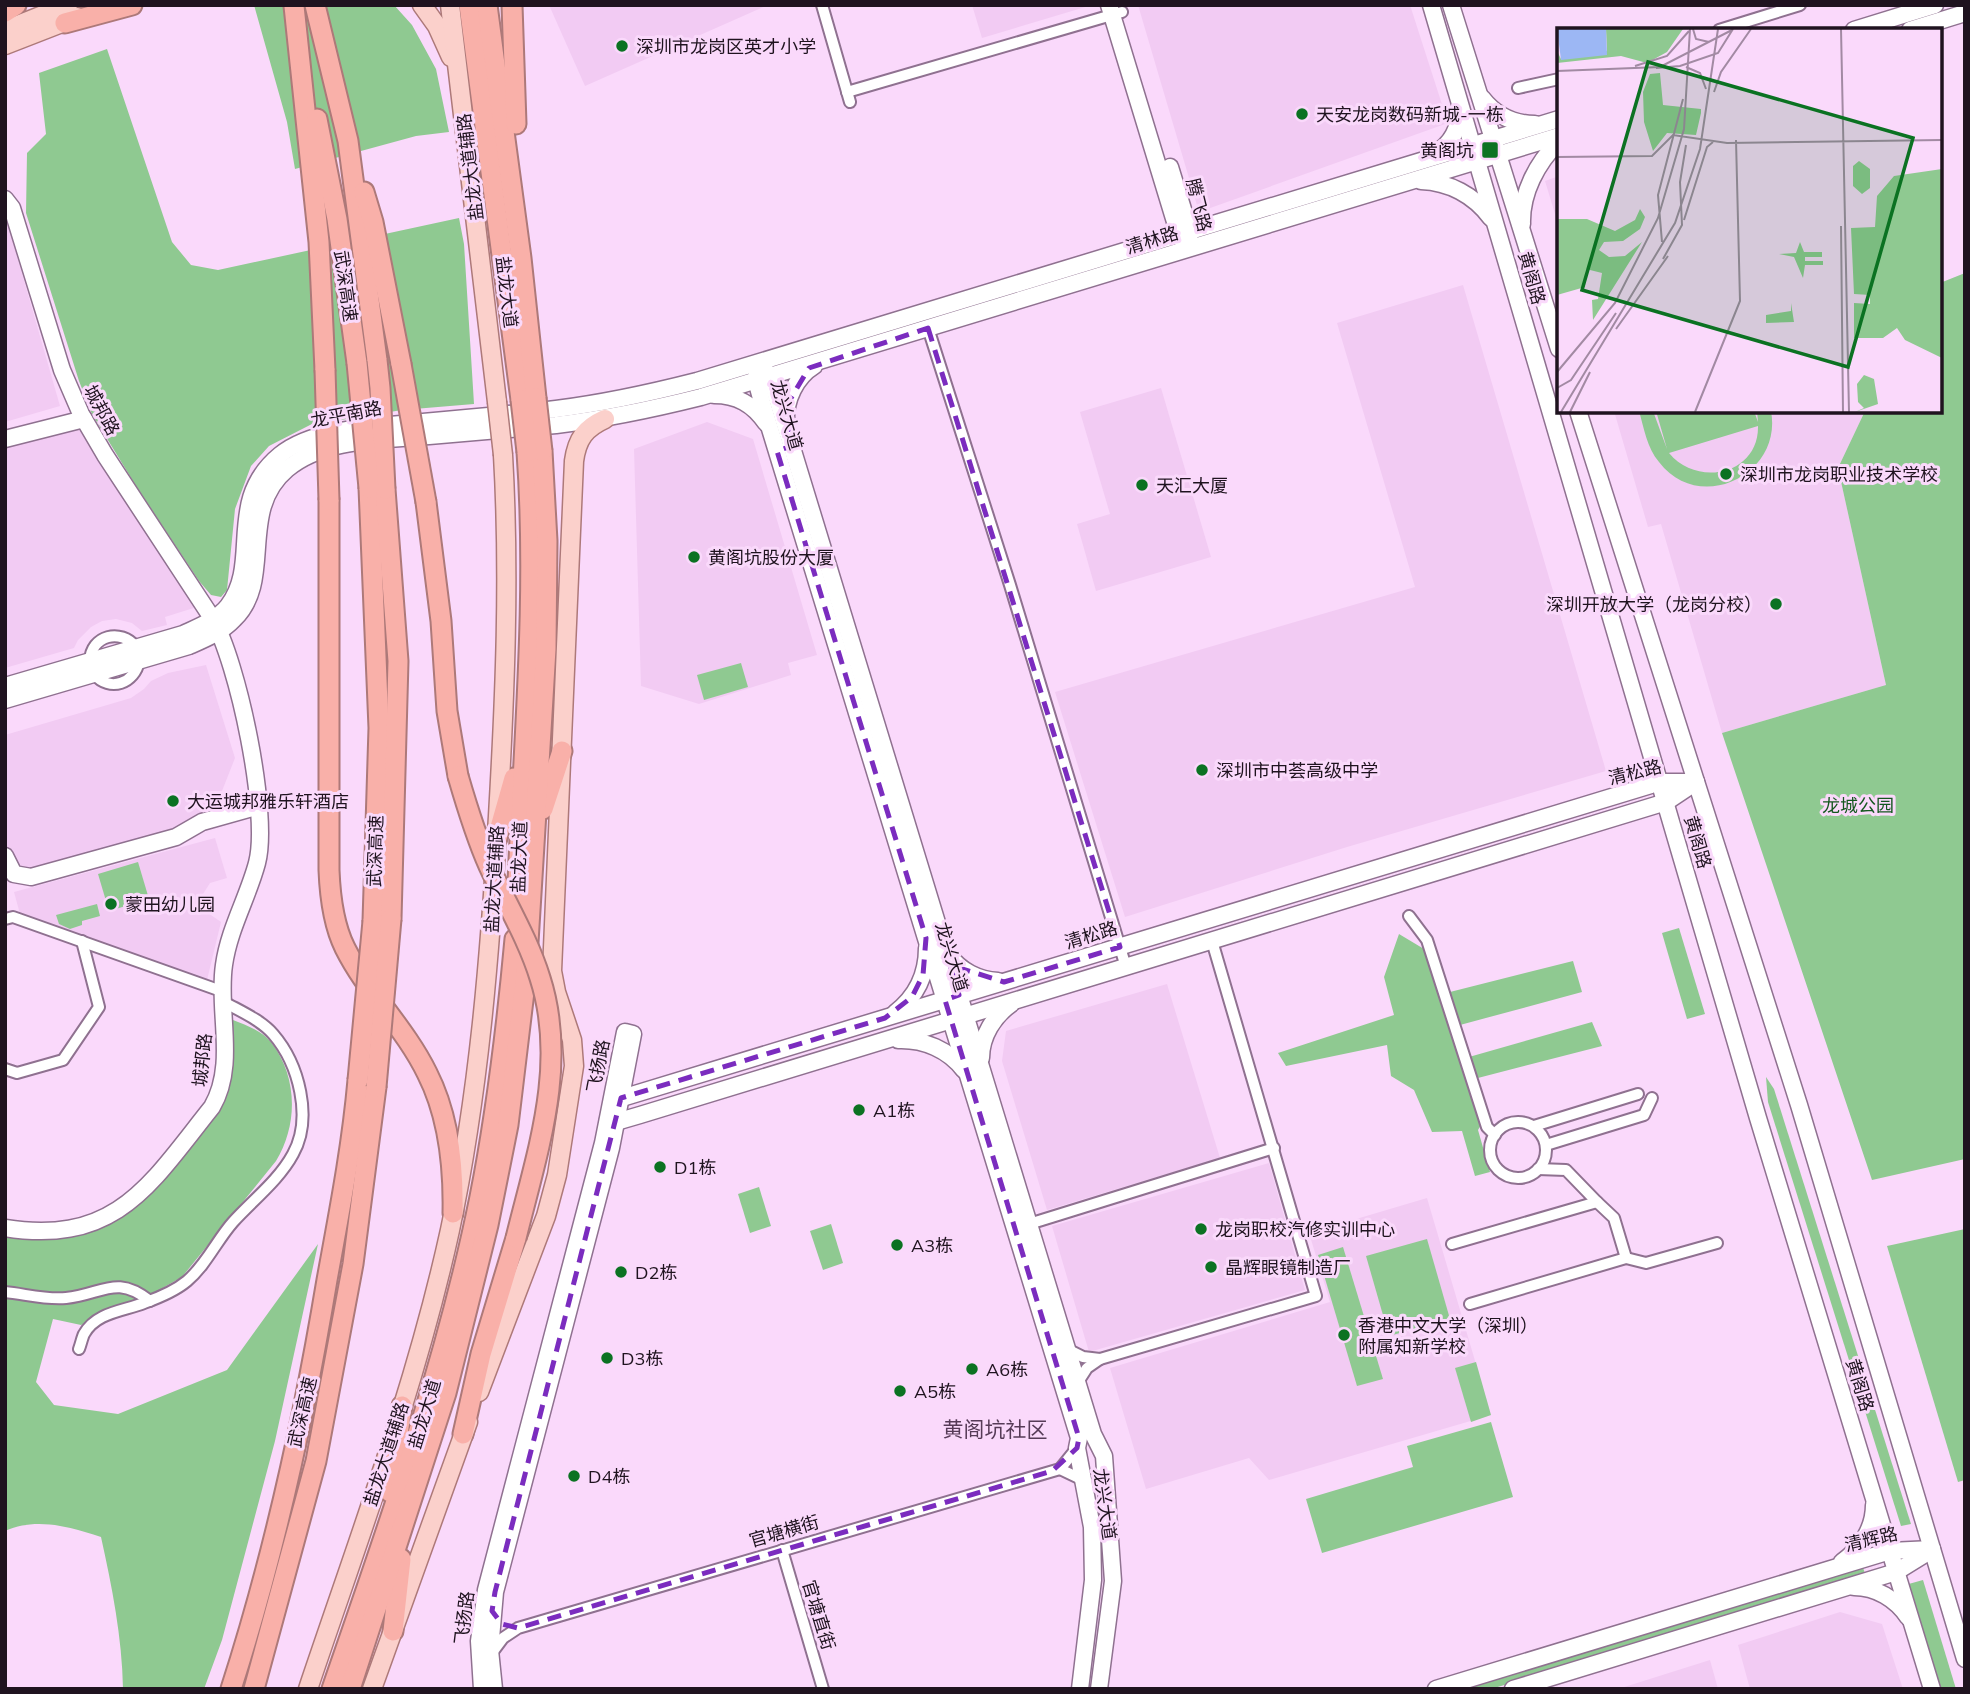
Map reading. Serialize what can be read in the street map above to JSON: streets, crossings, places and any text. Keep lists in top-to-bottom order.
{
  "streets": {
    "highway": ["武深高速", "盐龙大道"],
    "main road": [
      "盐龙大道辅路",
      "腾飞路",
      "清林路",
      "黄阁路",
      "城邦路",
      "龙平南路",
      "龙兴大道",
      "清松路",
      "飞扬路",
      "清辉路"
    ],
    "street": ["官塘横街", "官塘直街"]
  },
  "crossings": [
    ["腾飞路", "清林路"],
    ["清林路", "黄阁路"],
    ["清林路", "龙平南路"],
    ["清林路", "龙兴大道"],
    ["黄阁路", "清松路"],
    ["黄阁路", "清辉路"],
    ["城邦路", "龙平南路"],
    ["龙兴大道", "清松路"],
    ["清松路", "飞扬路"],
    ["飞扬路", "官塘横街"],
    ["官塘横街", "官塘直街"]
  ],
  "districts": ["黄阁坑社区"],
  "parks": ["龙城公园"],
  "places": {
    "other": [
      "深圳市龙岗区英才小学",
      "天安龙岗数码新城-一栋",
      "深圳市龙岗职业技术学校",
      "天汇大厦",
      "黄阁坑股份大厦",
      "深圳开放大学（龙岗分校）",
      "深圳市中荟高级中学",
      "大运城邦雅乐轩酒店",
      "蒙田幼儿园",
      "A1栋",
      "D1栋",
      "龙岗职校汽修实训中心",
      "A3栋",
      "晶辉眼镜制造厂",
      "D2栋",
      "香港中文大学（深圳） 附属知新学校",
      "D3栋",
      "A6栋",
      "A5栋",
      "D4栋"
    ],
    "transit": ["黄阁坑"]
  }
}
